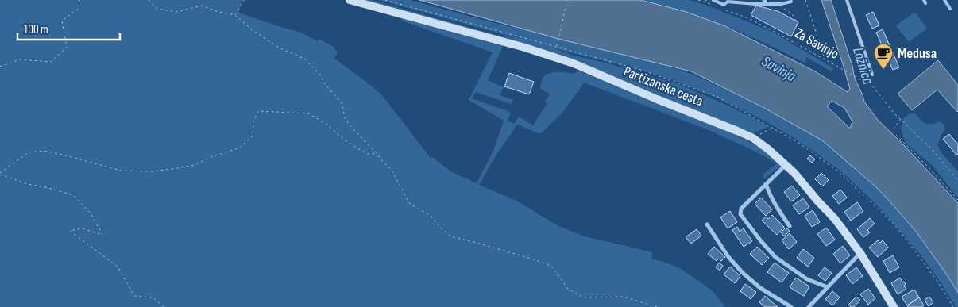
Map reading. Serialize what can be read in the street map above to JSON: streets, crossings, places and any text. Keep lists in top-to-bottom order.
{
  "streets": {
    "street": ["Partizanska cesta"],
    "path": ["Za Savinjo"]
  },
  "water": ["Ložnica", "Savinja"],
  "places": {
    "cafe": ["Medusa"]
  },
  "scale_bar": "100 m"
}
